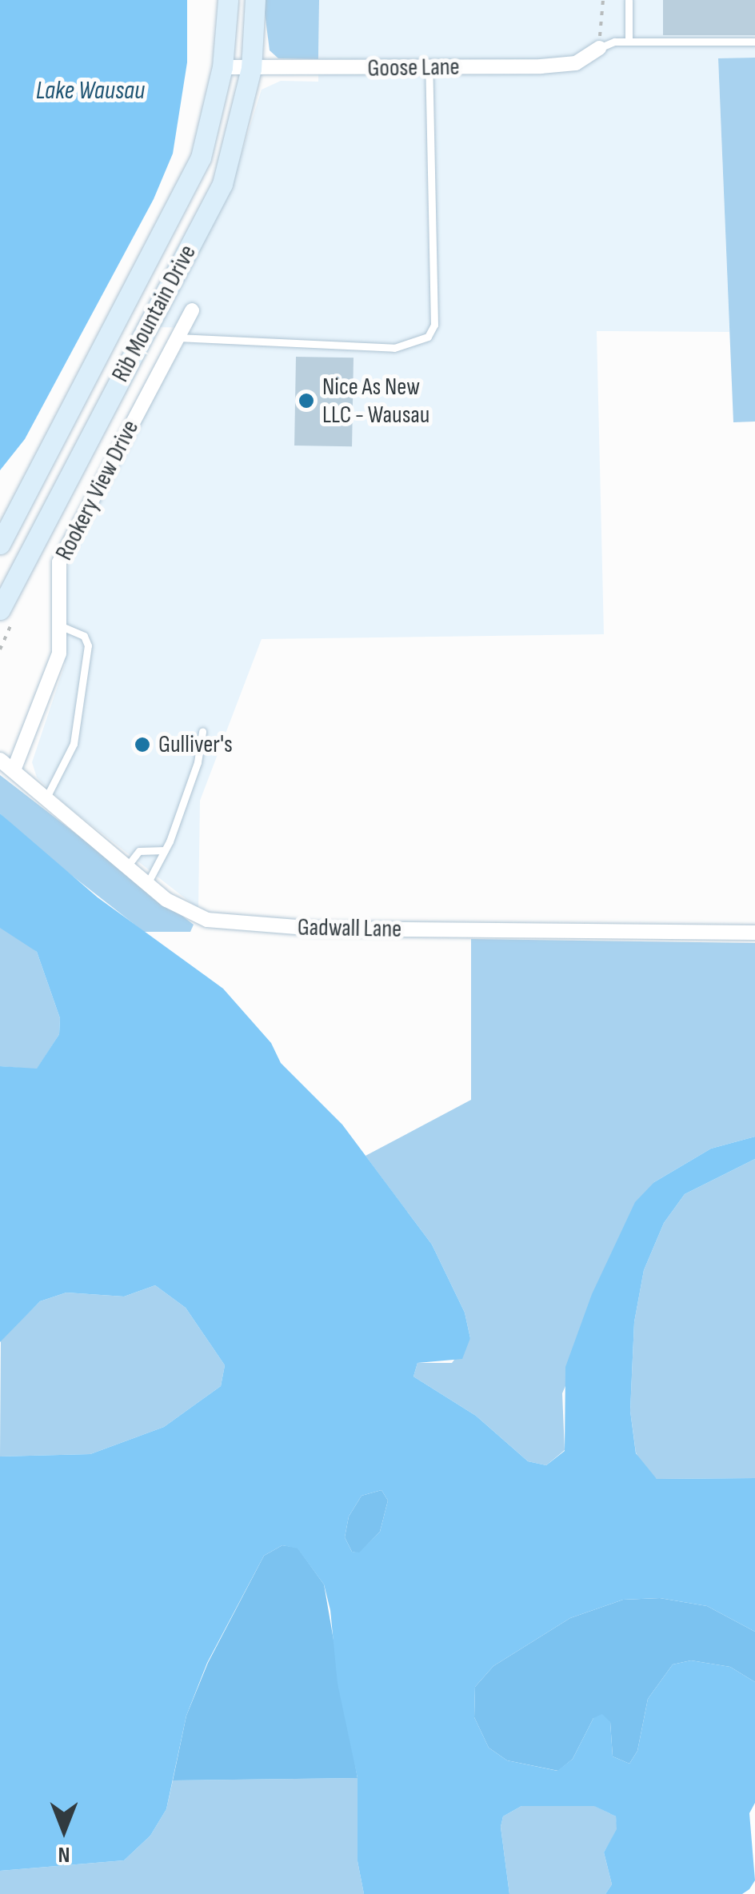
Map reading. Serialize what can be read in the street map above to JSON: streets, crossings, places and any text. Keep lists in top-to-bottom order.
{
  "streets": {
    "main road": ["Rib Mountain Drive"],
    "street": ["Goose Lane", "Rookery View Drive", "Gadwall Lane"]
  },
  "crossings": [
    ["Goose Lane", "Rib Mountain Drive"],
    ["Rookery View Drive", "Gadwall Lane"]
  ],
  "water": ["Lake Wausau"],
  "places": ["Nice As New LLC - Wausau", "Gulliver's"],
  "north": "bottom"
}
